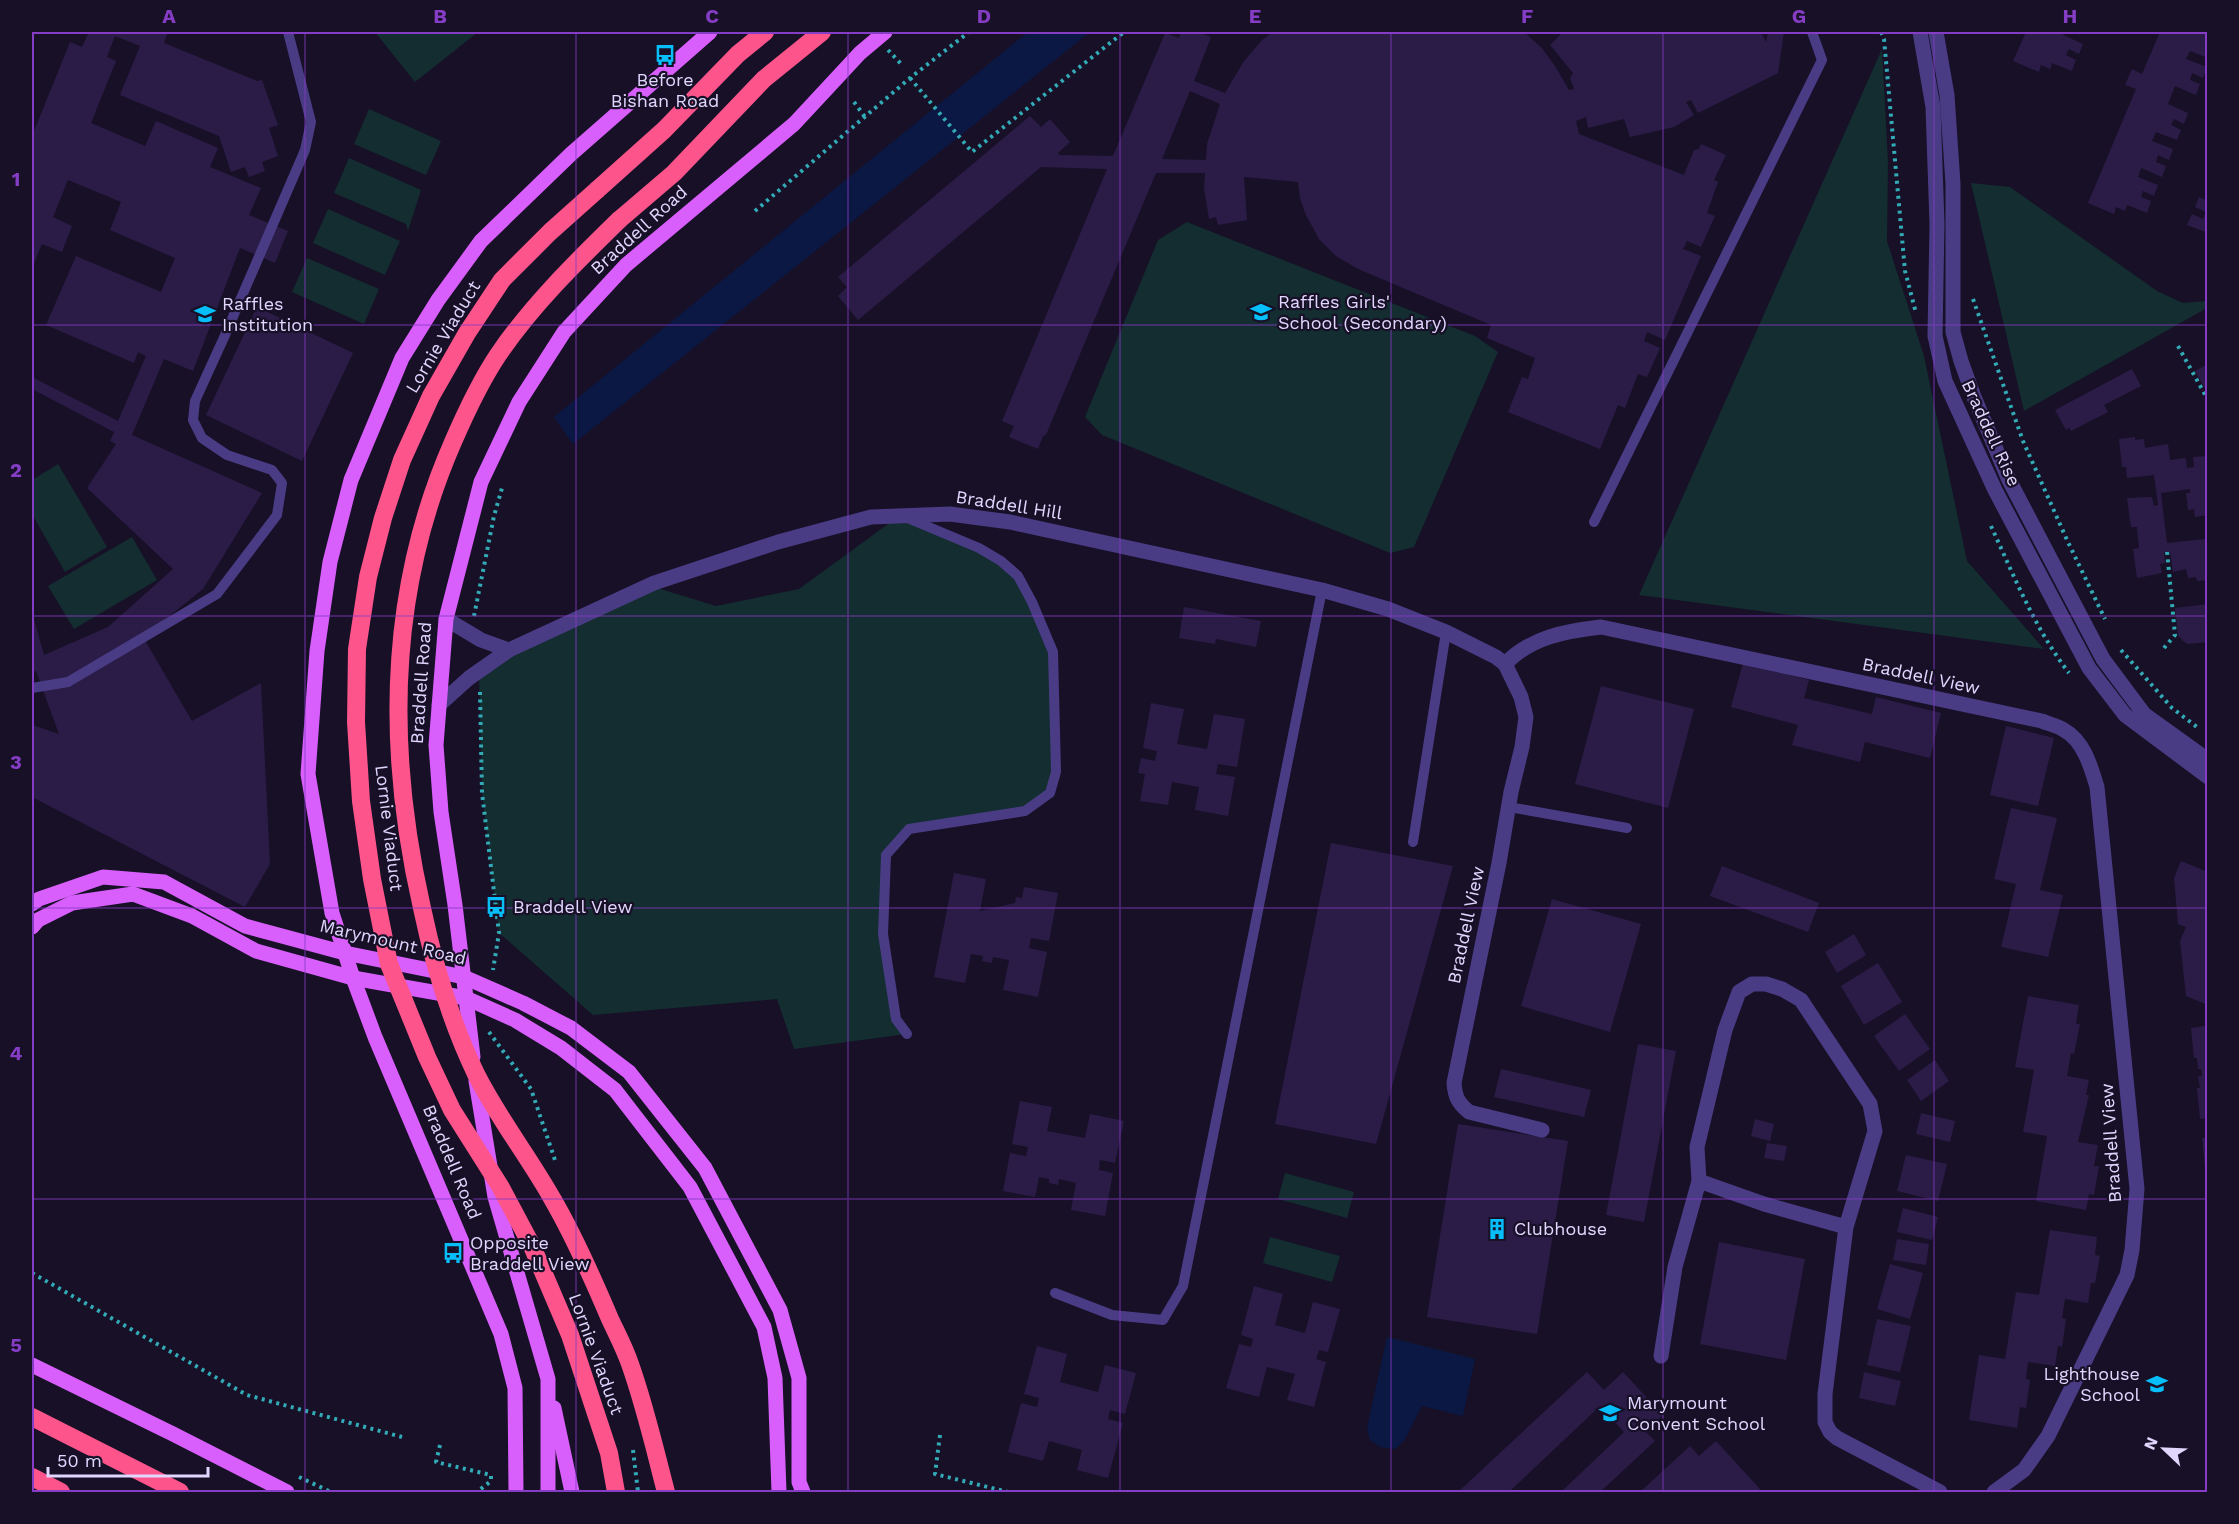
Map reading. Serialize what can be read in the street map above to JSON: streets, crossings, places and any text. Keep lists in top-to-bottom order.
{
  "streets": {
    "highway": ["Braddell Road", "Lornie Viaduct"],
    "main road": ["Marymount Road"],
    "street": ["Braddell Rise", "Braddell Hill", "Braddell View"]
  },
  "crossings": [
    ["Braddell Road", "Lornie Viaduct"],
    ["Braddell Road", "Braddell Hill"],
    ["Braddell Road", "Marymount Road"],
    ["Braddell Hill", "Braddell View"]
  ],
  "places": {
    "bus stop": ["Before Bishan Road", "Braddell View", "Opposite Braddell View"],
    "school or university": [
      "Raffles Girls' School (Secondary)",
      "Raffles Institution",
      "Lighthouse School",
      "Marymount Convent School"
    ],
    "building": ["Clubhouse"]
  },
  "scale_bar": "50 m",
  "north": "top left",
  "grid": {
    "columns": [
      "A",
      "B",
      "C",
      "D",
      "E",
      "F",
      "G",
      "H"
    ],
    "rows": [
      "1",
      "2",
      "3",
      "4",
      "5"
    ]
  }
}
